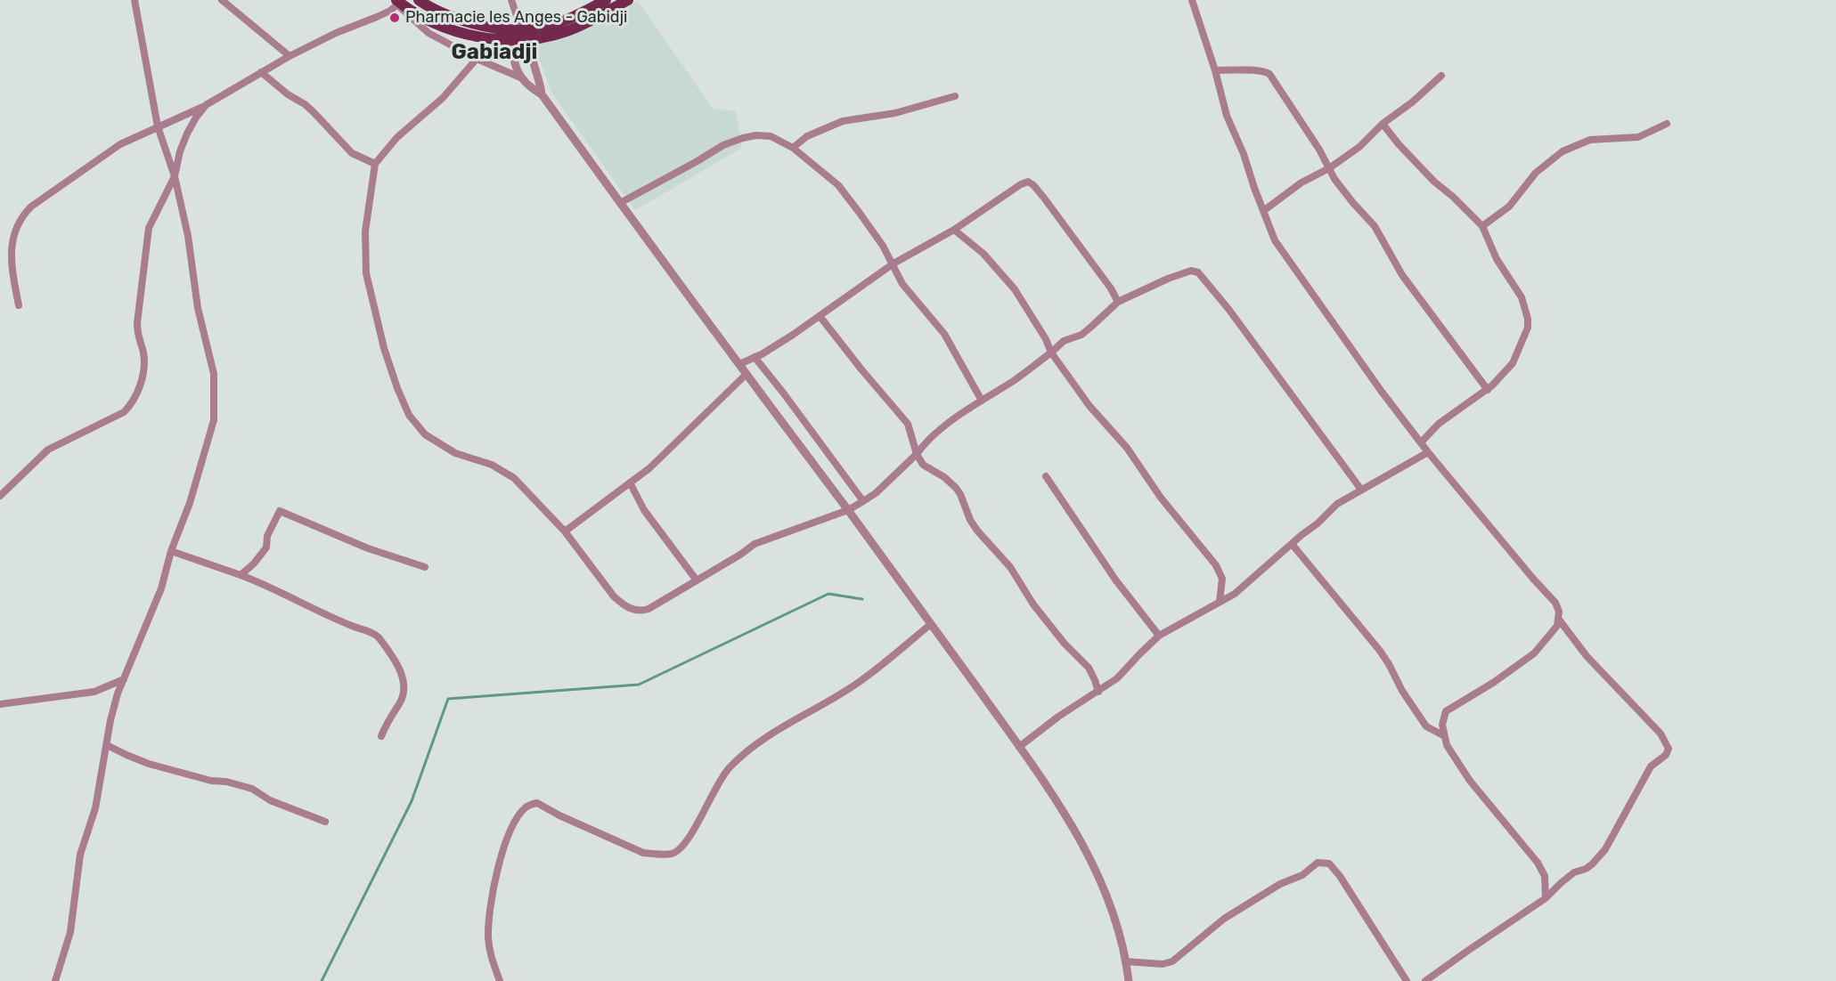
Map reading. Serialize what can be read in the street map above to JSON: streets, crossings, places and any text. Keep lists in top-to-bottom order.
{
  "districts": ["Gabiadji"],
  "places": ["Pharmacie les Anges - Gabidji"]
}
